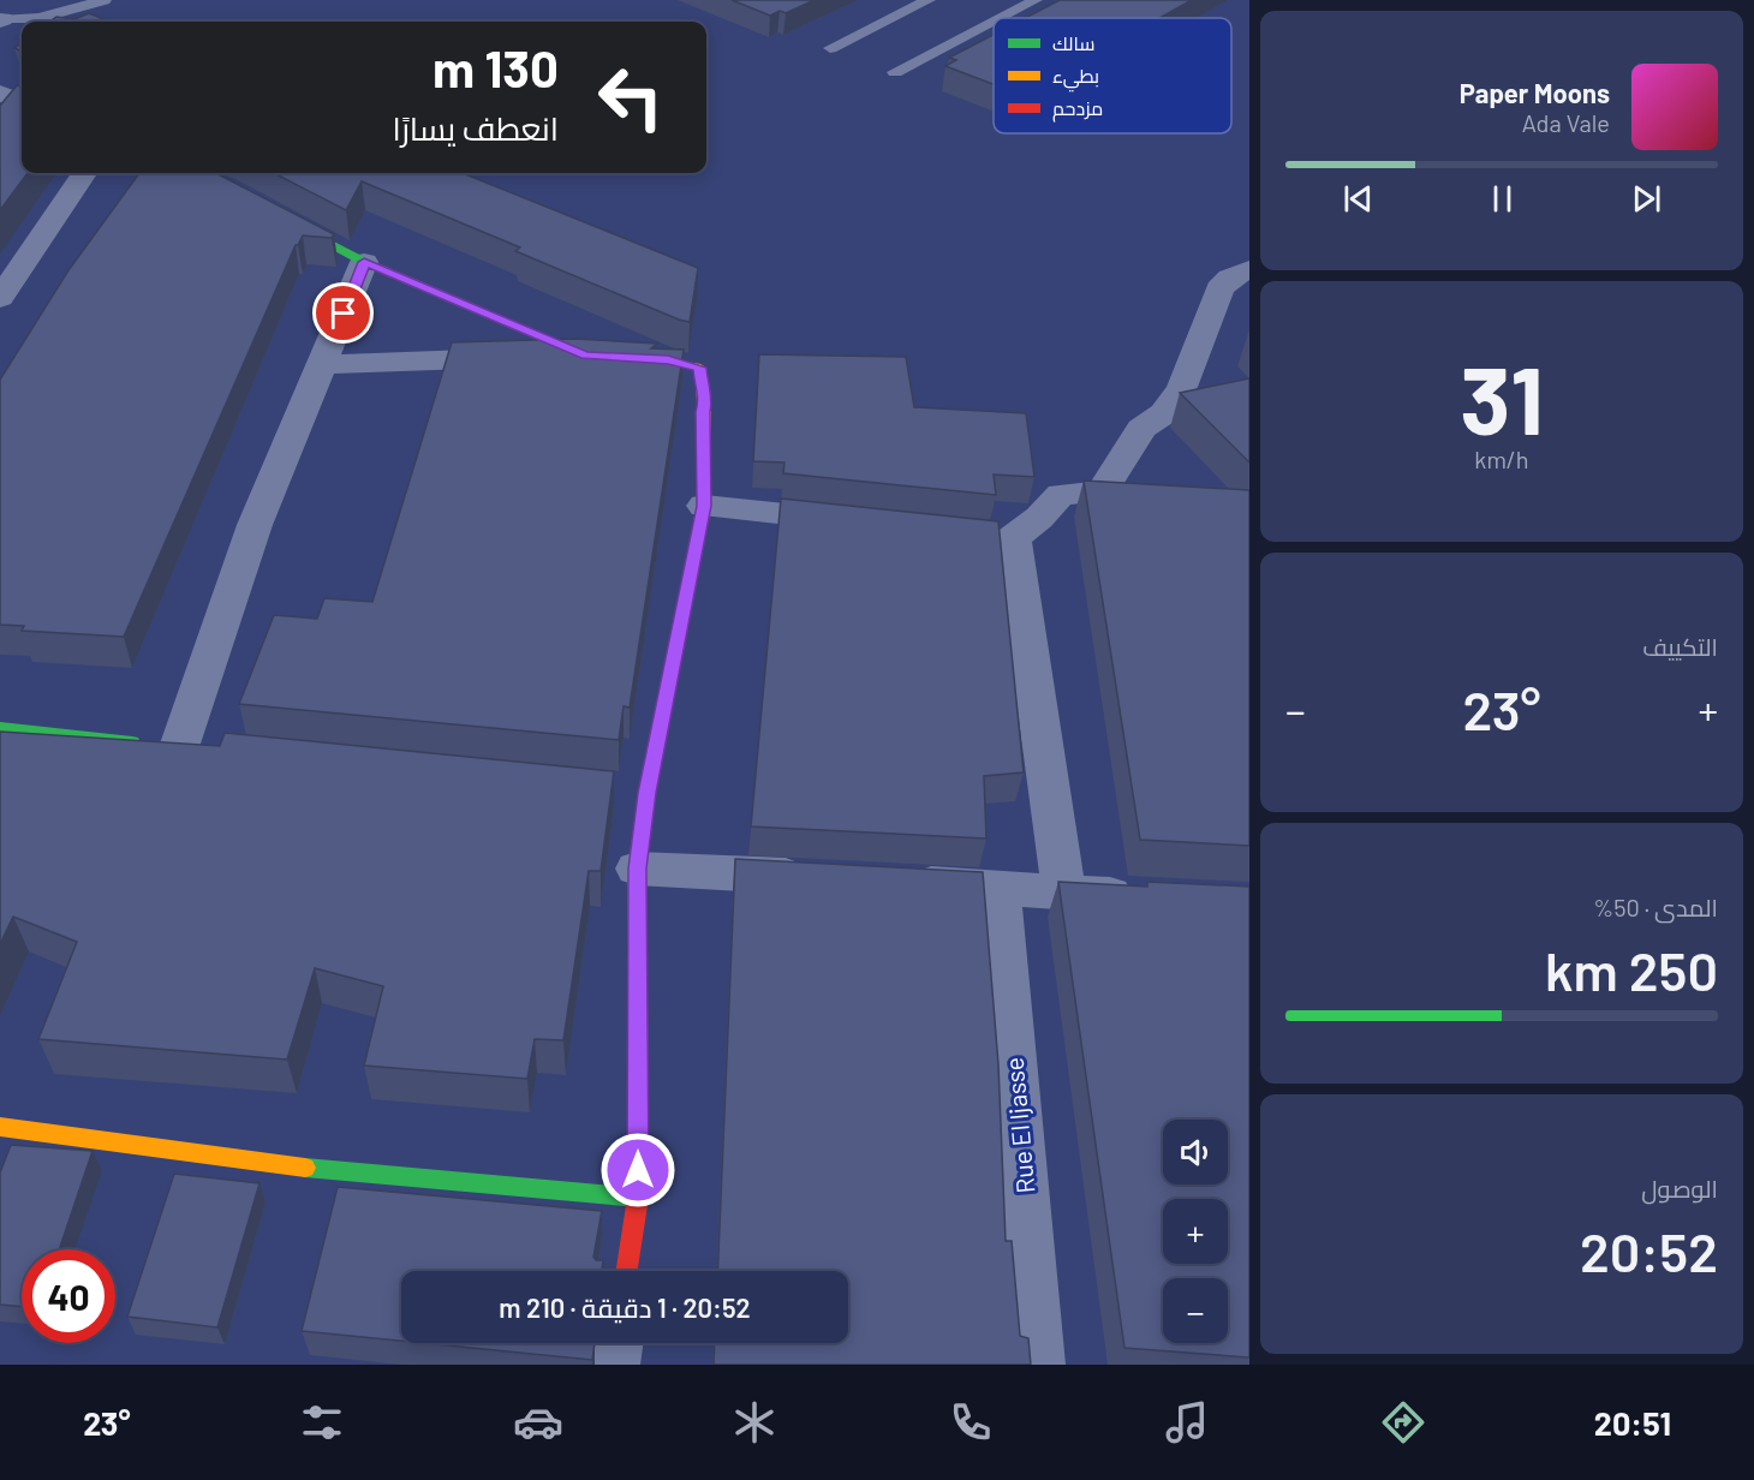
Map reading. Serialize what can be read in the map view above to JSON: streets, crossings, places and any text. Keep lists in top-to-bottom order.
{
  "streets": {
    "street": ["Rue El Ijasse"]
  },
  "legend": ["سالك", "بطيء", "مزدحم"],
  "page": {
    "turn": ["130 m", "انعطف يسارًا"],
    "song": ["Paper Moons", "Ada Vale"],
    "tile": [
      ["31", "km/h"],
      "التكييف",
      ["المدى · 50%", "250 km"],
      ["الوصول", "20:52"]
    ],
    "heat": ["−", "23°", "+"],
    "map_buttons": ["+", "−"],
    "limit": "40",
    "trip": "20:52 · 1 دقيقة · 210 m",
    "tabs": ["20:51", "23°"]
  }
}
